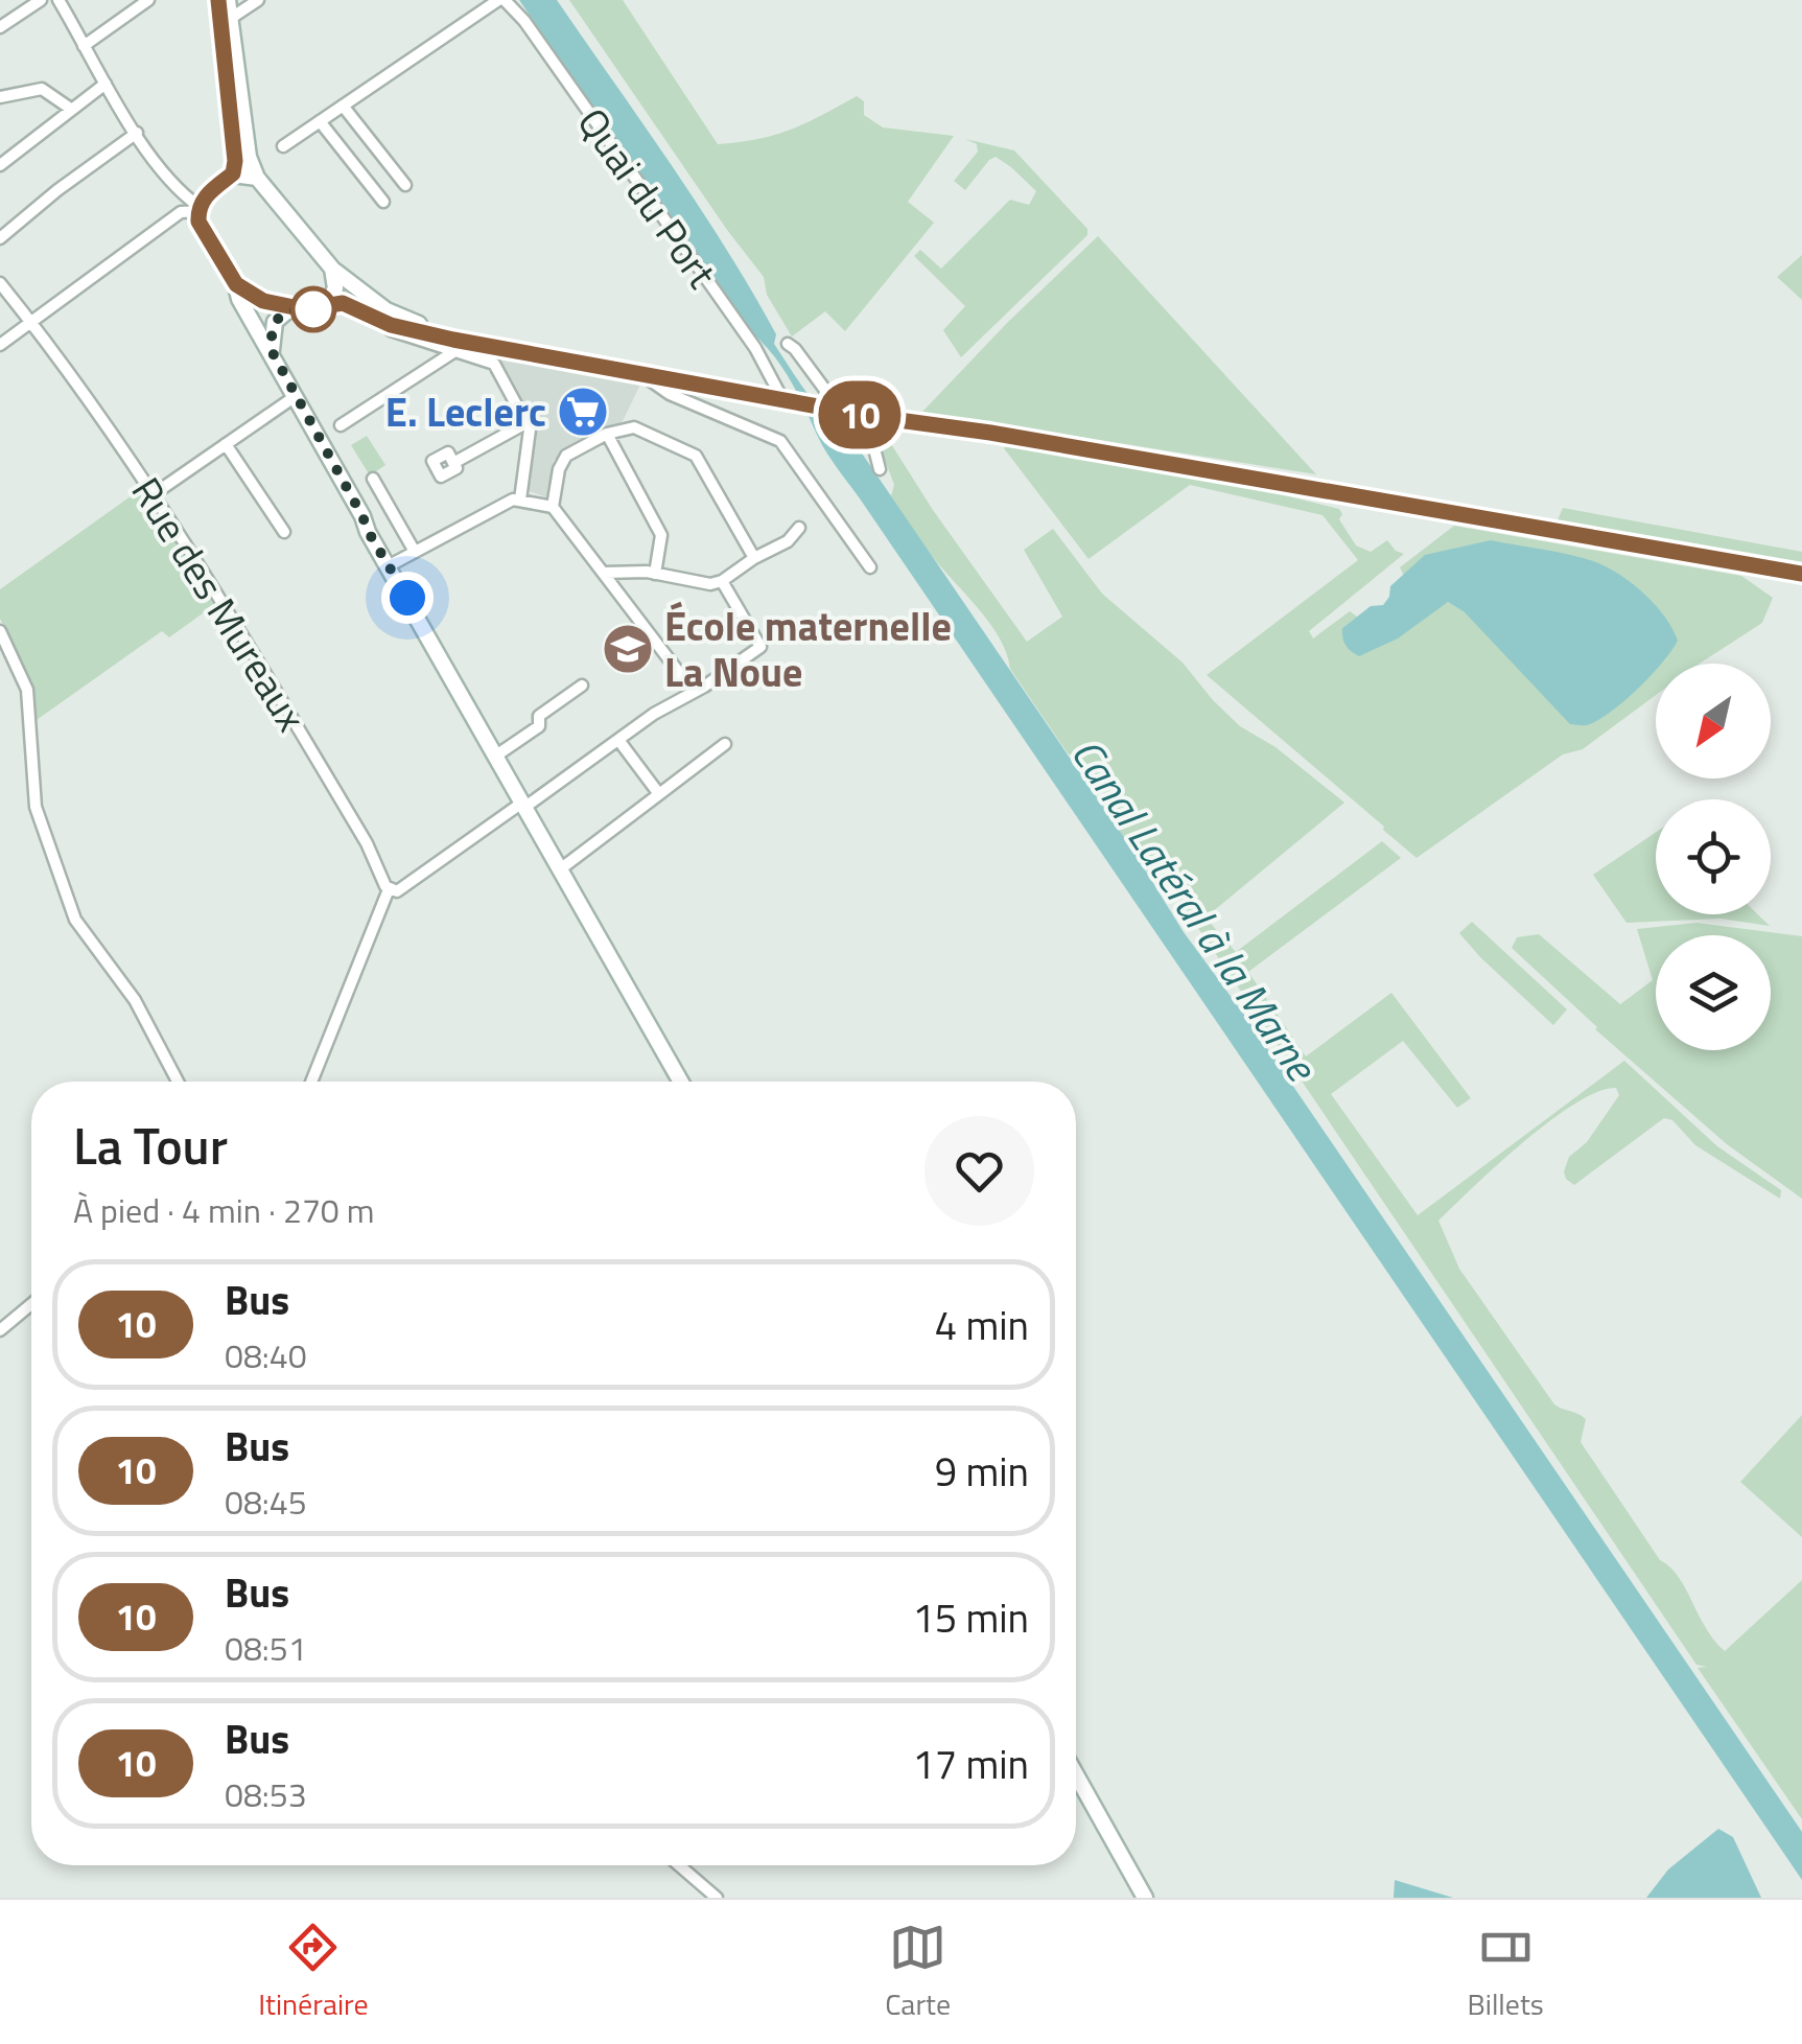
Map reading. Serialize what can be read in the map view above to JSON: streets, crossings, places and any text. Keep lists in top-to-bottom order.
{
  "streets": {
    "street": ["Quai du Port", "Rue des Mureaux"]
  },
  "water": ["Canal Latéral à la Marne"],
  "places": {
    "supermarket": ["E. Leclerc"],
    "school or university": ["École maternelle La Noue"]
  },
  "lines": ["bus line 10"],
  "north": "bottom left",
  "page": {
    "on_map": "10",
    "heading": ["La Tour", "À pied · 4 min · 270 m"],
    "list": [
      {
        "mark": "10",
        "name": "Bus",
        "note": "08:40",
        "value": "4 min"
      },
      {
        "mark": "10",
        "name": "Bus",
        "note": "08:45",
        "value": "9 min"
      },
      {
        "mark": "10",
        "name": "Bus",
        "note": "08:51",
        "value": "15 min"
      },
      {
        "mark": "10",
        "name": "Bus",
        "note": "08:53",
        "value": "17 min"
      }
    ],
    "tabs": ["Itinéraire", "Carte", "Billets"]
  }
}
